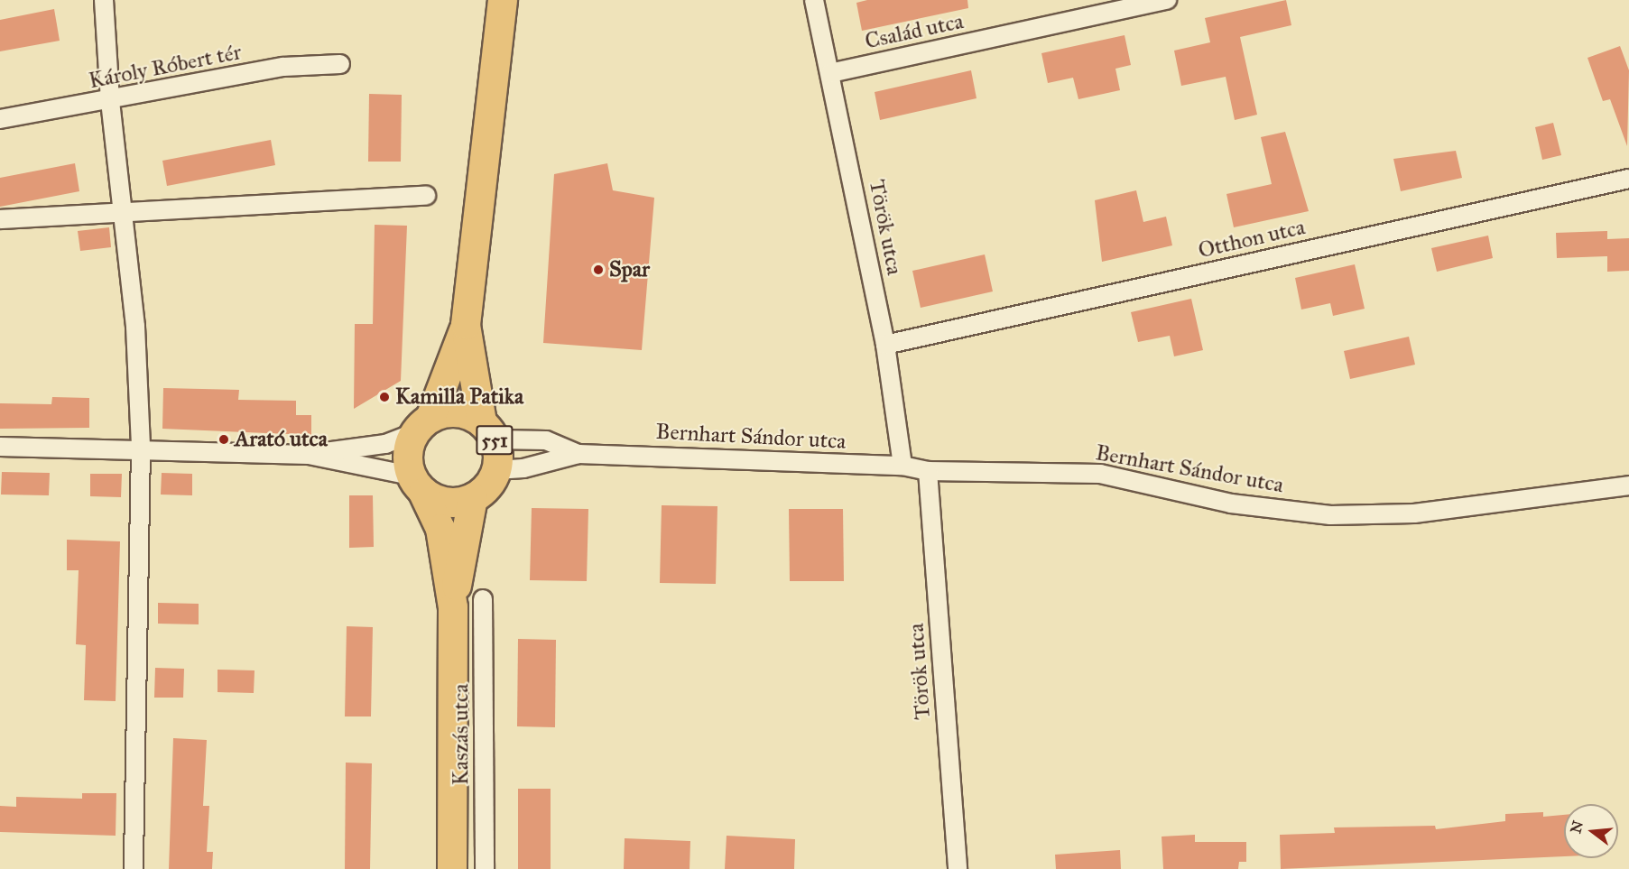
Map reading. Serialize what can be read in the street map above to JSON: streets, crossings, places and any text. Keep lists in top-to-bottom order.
{
  "streets": {
    "main road": ["551"],
    "street": [
      "Család utca",
      "Károly Róbert tér",
      "Török utca",
      "Otthon utca",
      "Bernhart Sándor utca",
      "Kaszás utca"
    ]
  },
  "crossings": [
    ["Család utca", "Török utca"],
    ["Török utca", "Otthon utca"],
    ["Török utca", "Bernhart Sándor utca"],
    ["Bernhart Sándor utca", "551"]
  ],
  "places": ["Spar", "Kamilla Patika", "Arató utca"],
  "north": "left"
}
